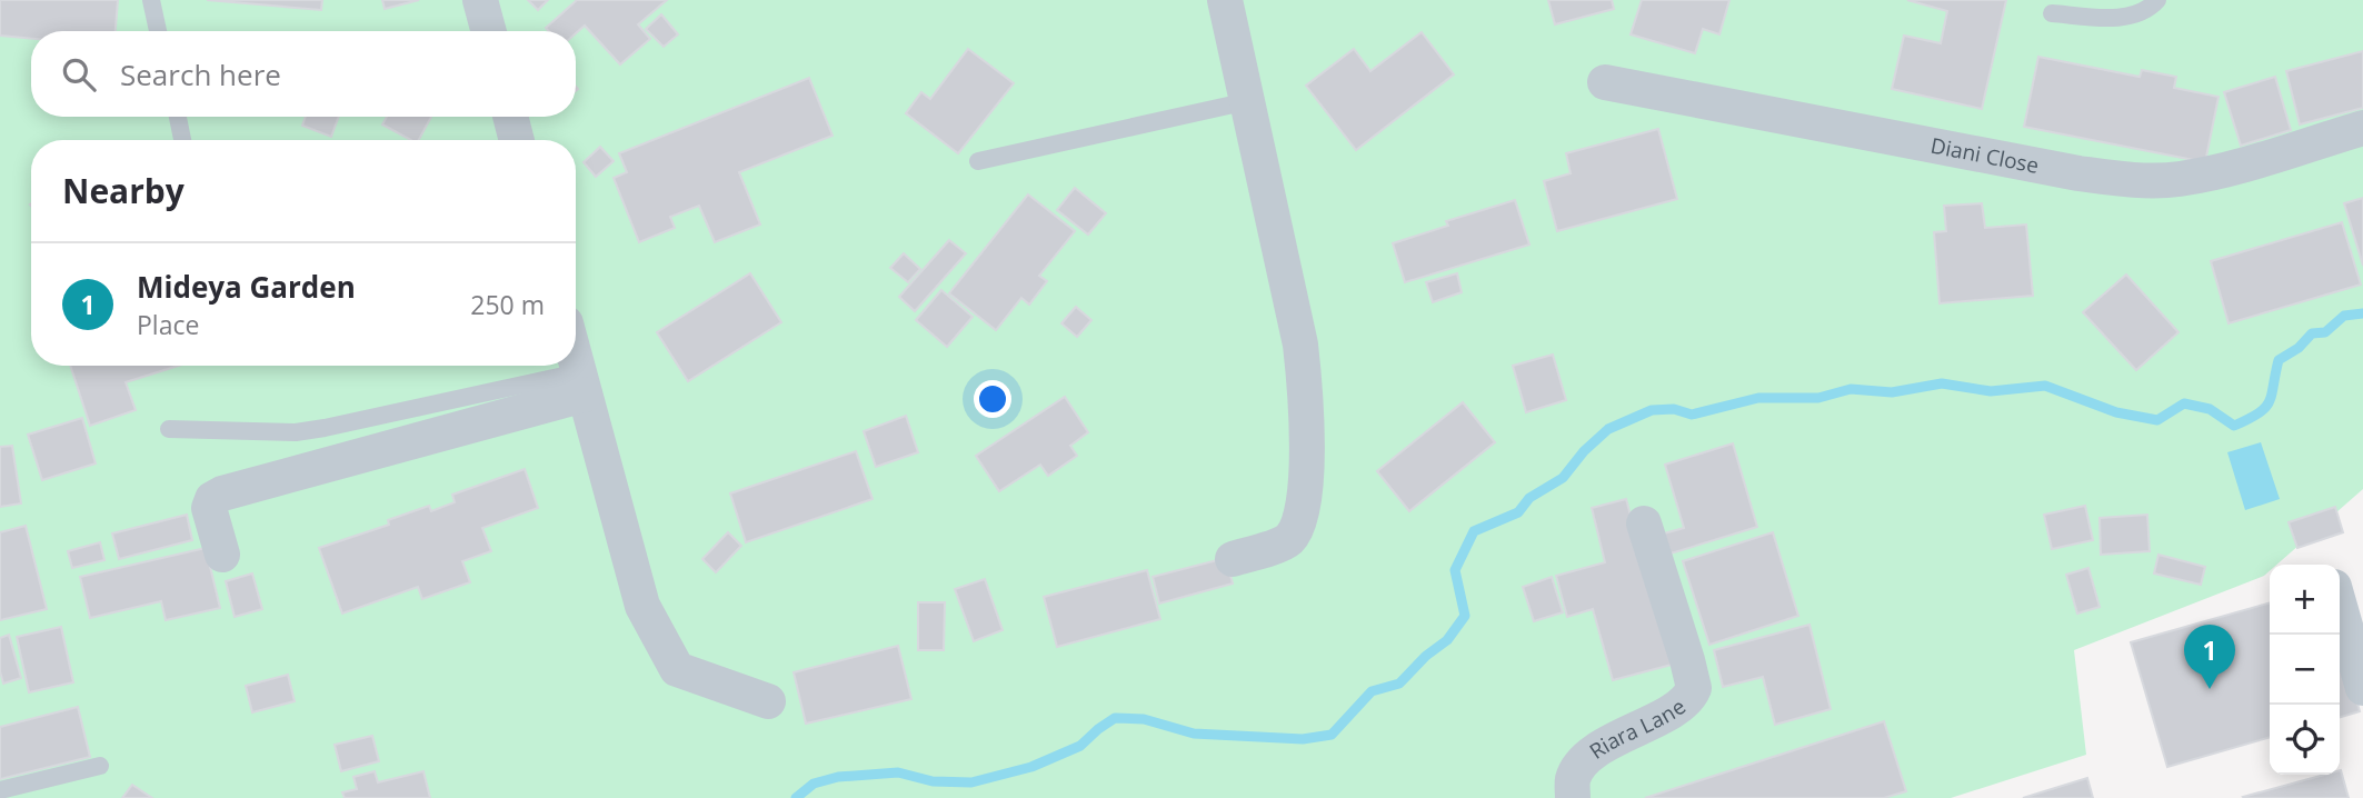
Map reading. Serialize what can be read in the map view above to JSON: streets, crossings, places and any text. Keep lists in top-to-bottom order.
{
  "streets": {
    "street": ["Diani Close", "Riara Lane"]
  },
  "page": {
    "search": "Search here",
    "heading": "Nearby",
    "list": [
      {
        "mark": "1",
        "name": "Mideya Garden",
        "note": "Place",
        "value": "250 m"
      }
    ],
    "map_buttons": ["+", "−"],
    "pins": "1"
  }
}
